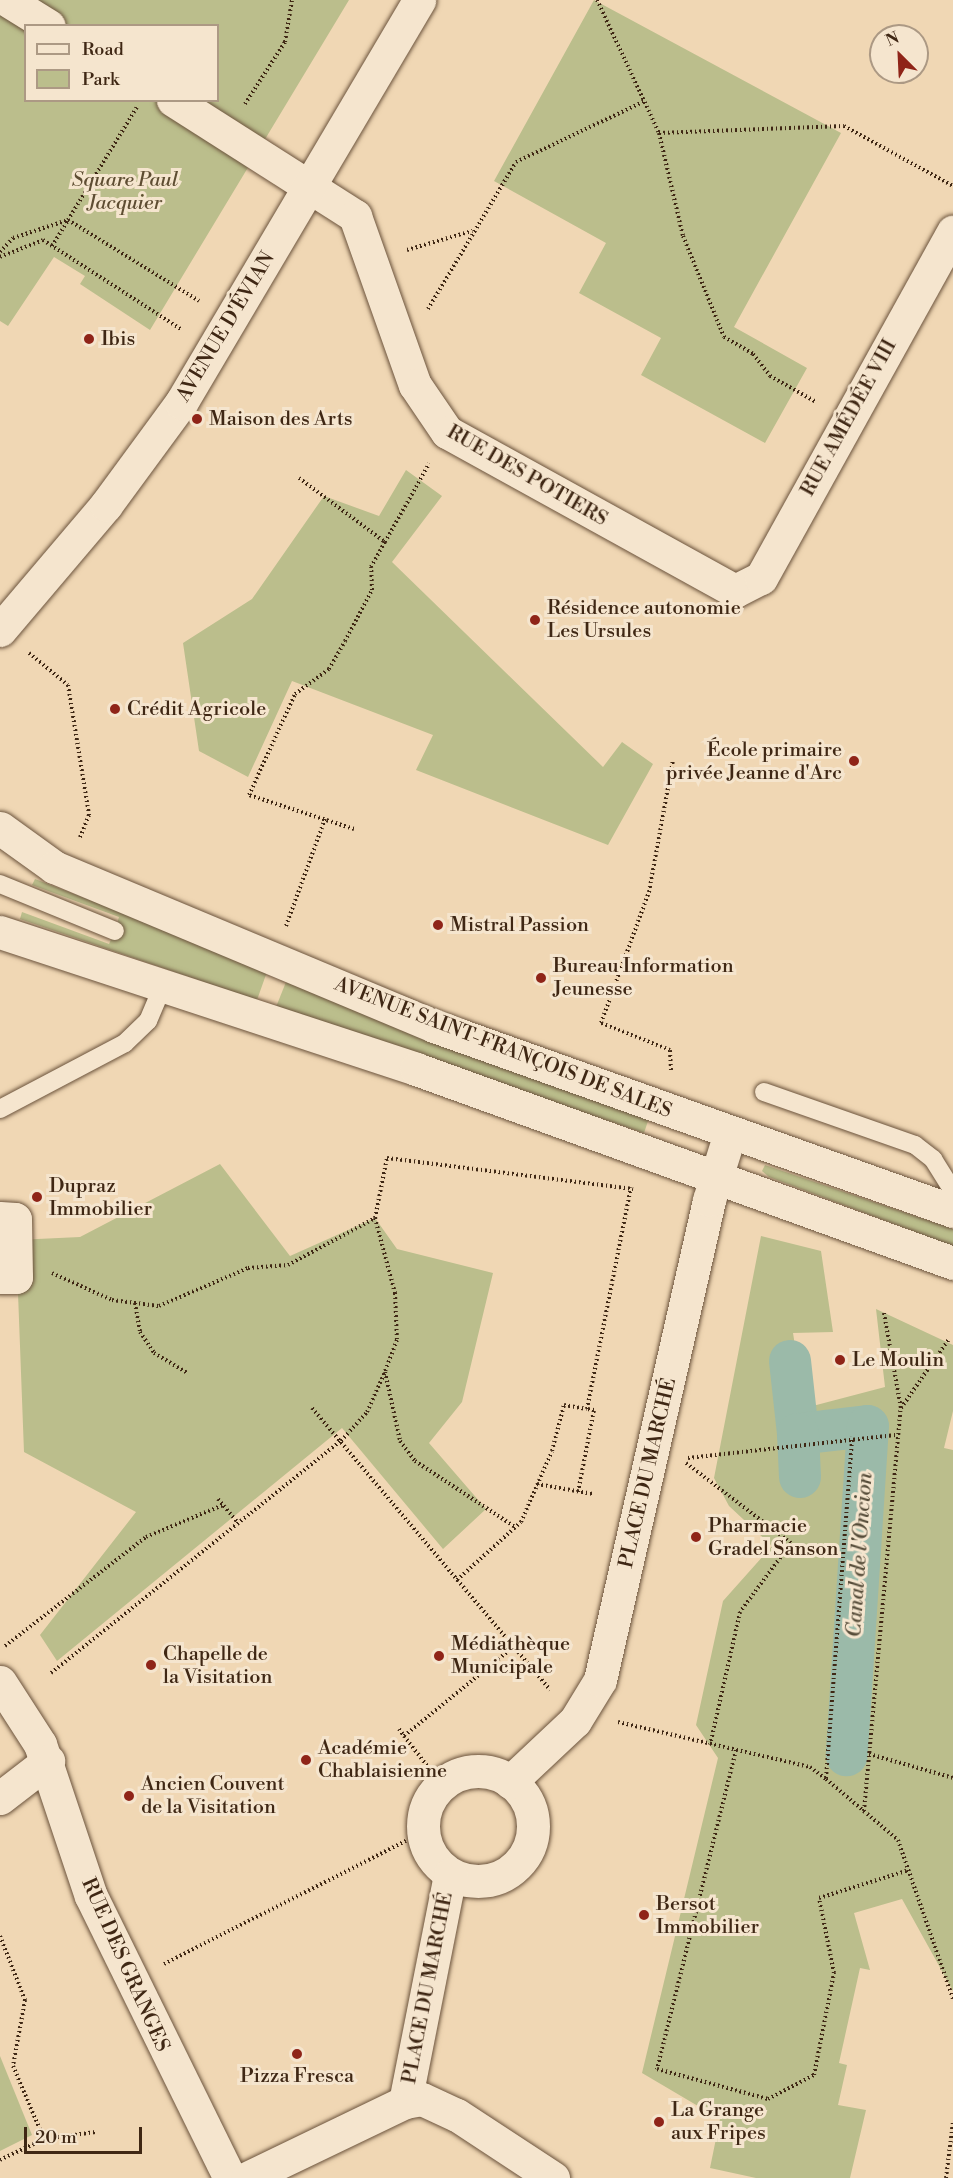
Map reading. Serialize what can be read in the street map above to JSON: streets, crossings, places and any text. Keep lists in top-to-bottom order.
{
  "streets": {
    "street": [
      "AVENUE D'ÉVIAN",
      "RUE AMÉDÉE VIII",
      "RUE DES POTIERS",
      "AVENUE SAINT-FRANÇOIS DE SALES",
      "PLACE DU MARCHÉ",
      "RUE DES GRANGES"
    ]
  },
  "crossings": [
    ["AVENUE D'ÉVIAN", "RUE DES POTIERS"],
    ["RUE AMÉDÉE VIII", "RUE DES POTIERS"],
    ["AVENUE SAINT-FRANÇOIS DE SALES", "PLACE DU MARCHÉ"]
  ],
  "water": ["Canal de l'Oncion"],
  "parks": ["Square Paul Jacquier"],
  "places": [
    "Ibis",
    "Maison des Arts",
    "Résidence autonomie Les Ursules",
    "Crédit Agricole",
    "École primaire privée Jeanne d'Arc",
    "Mistral Passion",
    "Bureau Information Jeunesse",
    "Dupraz Immobilier",
    "Le Moulin",
    "Pharmacie Gradel Sanson",
    "Médiathèque Municipale",
    "Chapelle de la Visitation",
    "Académie Chablaisienne",
    "Ancien Couvent de la Visitation",
    "Bersot Immobilier",
    "Pizza Fresca",
    "La Grange aux Fripes"
  ],
  "legend": ["Road", "Park"],
  "scale_bar": "20 m",
  "north": "top left"
}
